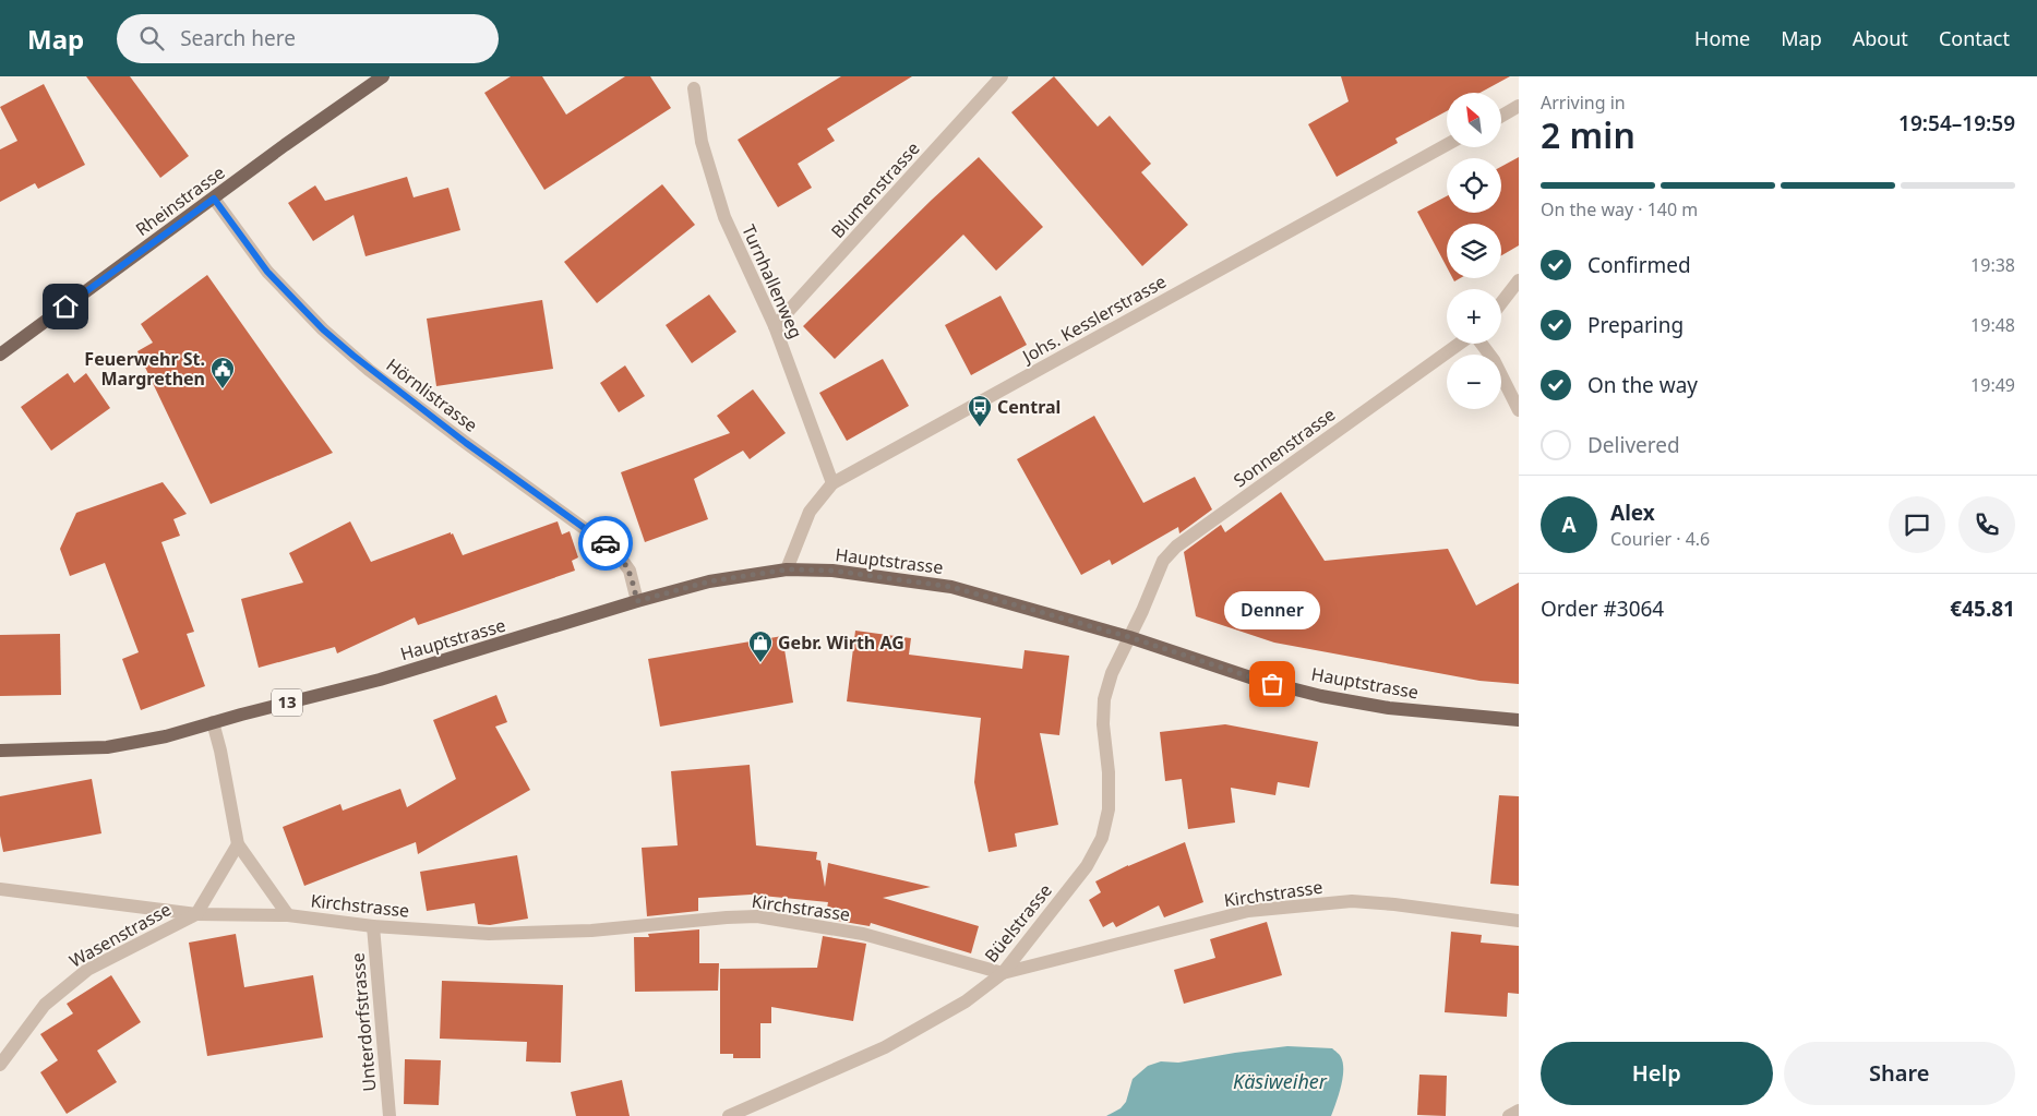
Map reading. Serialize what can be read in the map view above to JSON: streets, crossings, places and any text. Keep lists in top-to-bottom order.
{
  "streets": {
    "main road": ["Rheinstrasse", "Hauptstrasse", "13"],
    "street": [
      "Blumenstrasse",
      "Turnhallenweg",
      "Johs. Kesslerstrasse",
      "Hörnlistrasse",
      "Sonnenstrasse",
      "Kirchstrasse",
      "Büelstrasse",
      "Wasenstrasse",
      "Unterdorfstrasse"
    ]
  },
  "crossings": [
    ["Blumenstrasse", "Turnhallenweg"],
    ["Rheinstrasse", "Hörnlistrasse"],
    ["Turnhallenweg", "Johs. Kesslerstrasse"],
    ["Johs. Kesslerstrasse", "Hauptstrasse"],
    ["Hörnlistrasse", "Hauptstrasse"],
    ["Sonnenstrasse", "Hauptstrasse"],
    ["Sonnenstrasse", "Büelstrasse"],
    ["Hauptstrasse", "Büelstrasse"],
    ["Kirchstrasse", "Büelstrasse"],
    ["Kirchstrasse", "Wasenstrasse"],
    ["Kirchstrasse", "Unterdorfstrasse"]
  ],
  "water": ["Käsiweiher"],
  "places": {
    "public building": ["Feuerwehr St. Margrethen"],
    "bus stop": ["Central"],
    "shop": ["Gebr. Wirth AG"],
    "other": ["Denner"]
  },
  "north": "top left",
  "page": {
    "header": "Map",
    "search": "Search here",
    "nav": [
      "Home",
      "Map",
      "About",
      "Contact"
    ],
    "heading": ["2 min", "Arriving in", "19:54–19:59"],
    "panel": [
      "Alex",
      "Courier · 4.6",
      "Order #3064",
      "€45.81"
    ],
    "map_buttons": ["+", "−"],
    "bar": "On the way · 140 m",
    "list": [
      ["Confirmed", "19:38"],
      ["Preparing", "19:48"],
      ["On the way", "19:49"],
      "Delivered"
    ],
    "round": "A",
    "bubble": "Denner",
    "buttons": ["Help", "Share"]
  }
}
